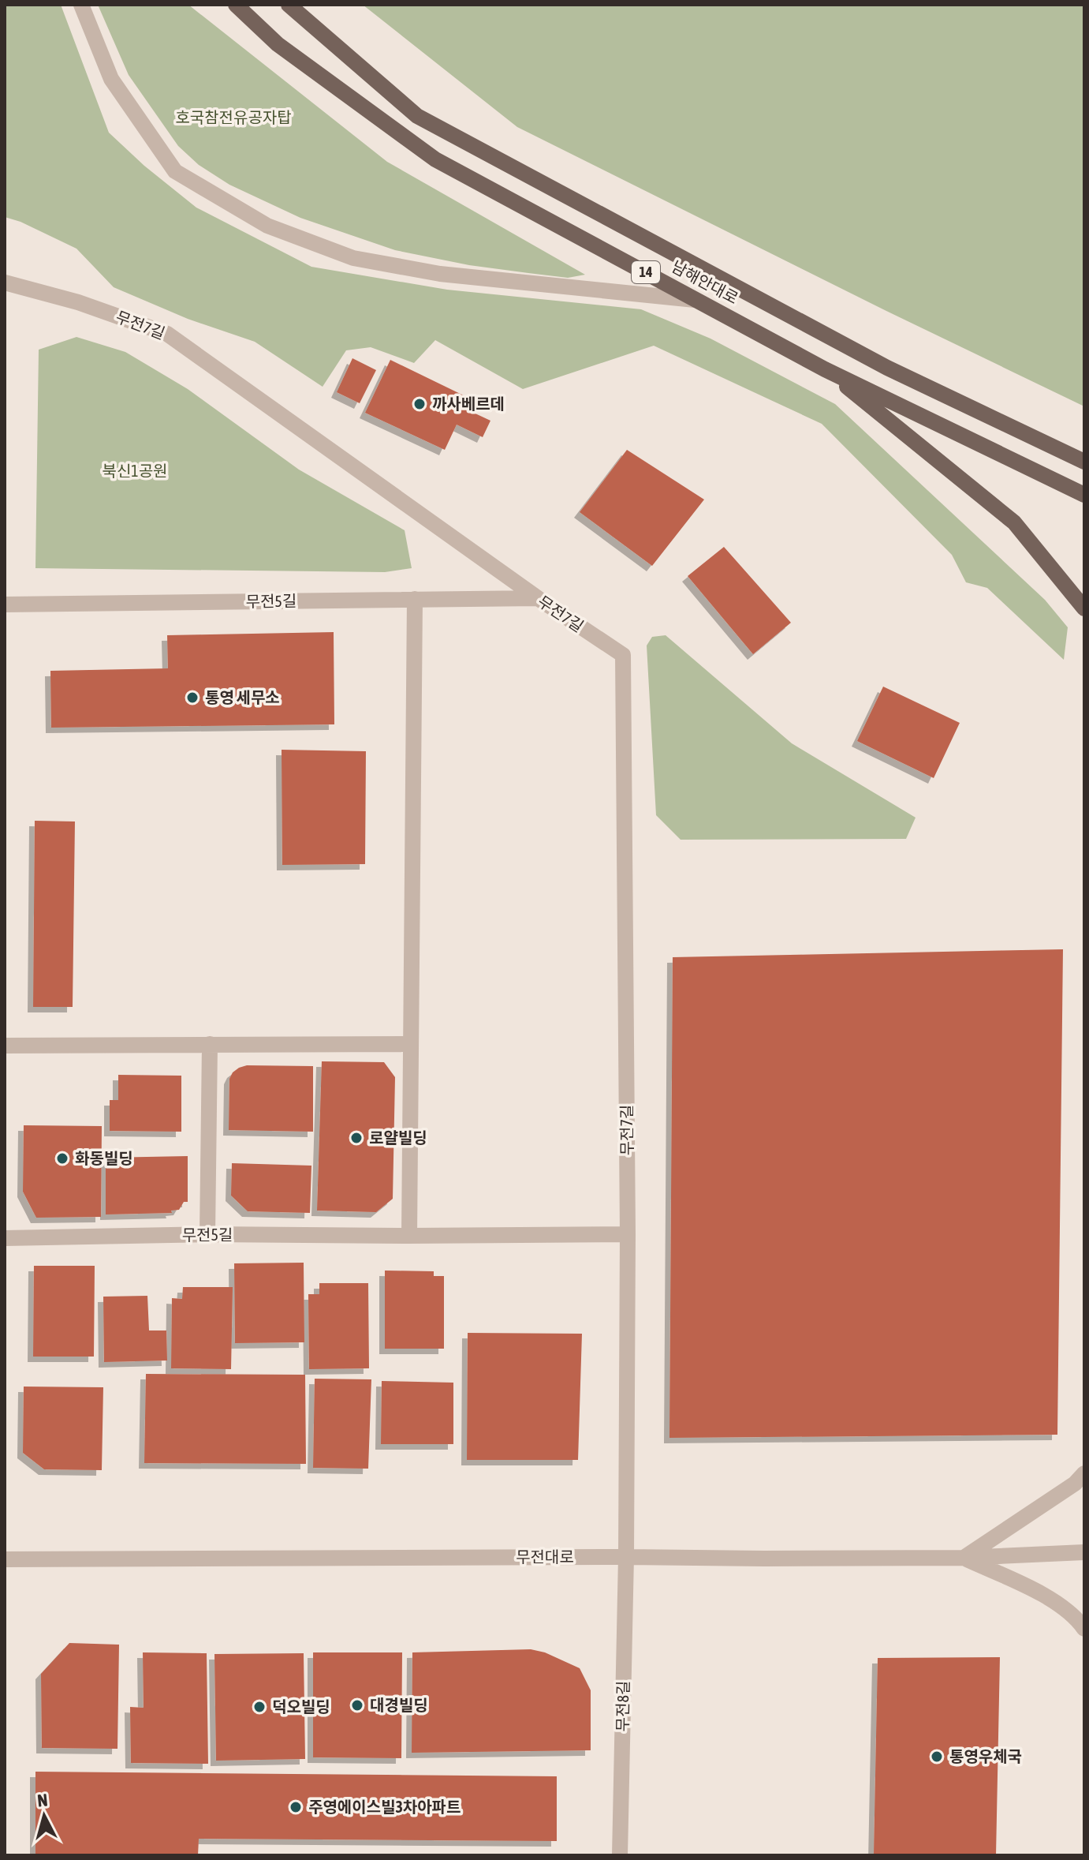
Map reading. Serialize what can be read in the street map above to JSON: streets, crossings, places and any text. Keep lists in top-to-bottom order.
{
  "streets": {
    "main road": ["14", "남해안대로"],
    "street": [
      "무전7길",
      "무전5길",
      "무전대로",
      "무전8길"
    ]
  },
  "crossings": [
    ["무전7길", "무전5길"],
    ["무전7길", "무전대로"],
    ["무전7길", "무전8길"],
    ["무전대로", "무전8길"]
  ],
  "parks": ["호국참전유공자탑", "북신1공원"],
  "places": [
    "까사베르데",
    "통영 세무소",
    "로얄빌딩",
    "화동빌딩",
    "대경빌딩",
    "덕오빌딩",
    "통영우체국",
    "주영에이스빌3차아파트"
  ],
  "north": "top"
}
